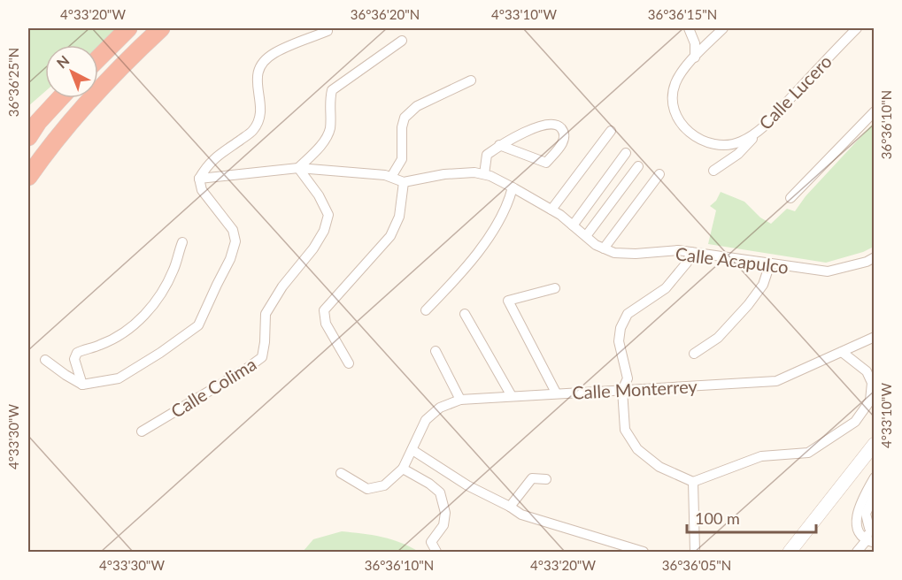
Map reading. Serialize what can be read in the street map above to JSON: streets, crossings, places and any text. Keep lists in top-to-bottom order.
{
  "streets": {
    "street": [
      "Calle Lucero",
      "Calle Acapulco",
      "Calle Colima",
      "Calle Monterrey"
    ]
  },
  "scale_bar": "100 m",
  "north": "top left",
  "coordinates": [
    "4°33'20\"W",
    "36°36'20\"N",
    "4°33'10\"W",
    "36°36'15\"N",
    "36°36'25\"N",
    "36°36'10\"N",
    "4°33'30\"W",
    "36°36'05\"N"
  ]
}
